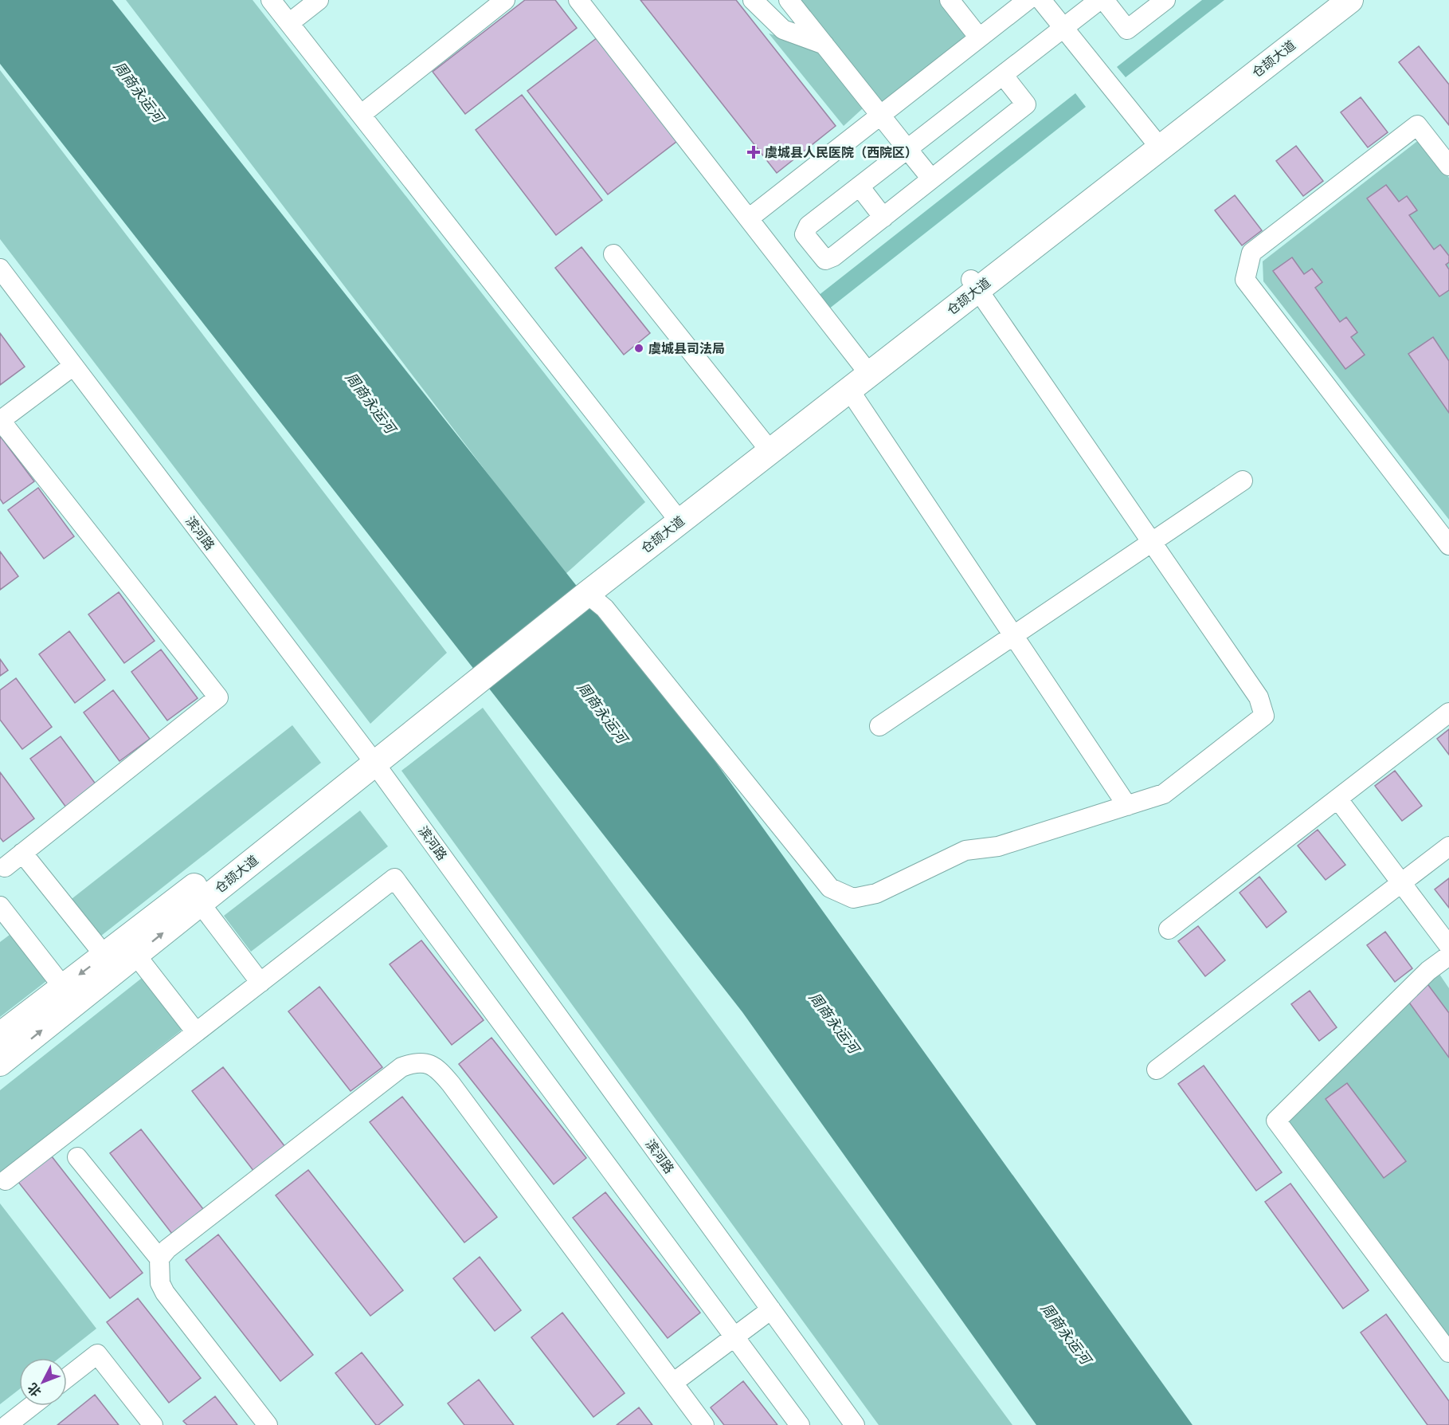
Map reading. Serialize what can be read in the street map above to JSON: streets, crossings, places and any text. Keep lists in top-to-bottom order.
{
  "streets": {
    "main road": ["仓颉大道"],
    "street": ["滨河路"]
  },
  "crossings": [
    ["仓颉大道", "滨河路"]
  ],
  "water": ["周商永运河"],
  "places": {
    "health": ["虞城县人民医院（西院区）"],
    "other": ["虞城县司法局"]
  },
  "north": "bottom left"
}
